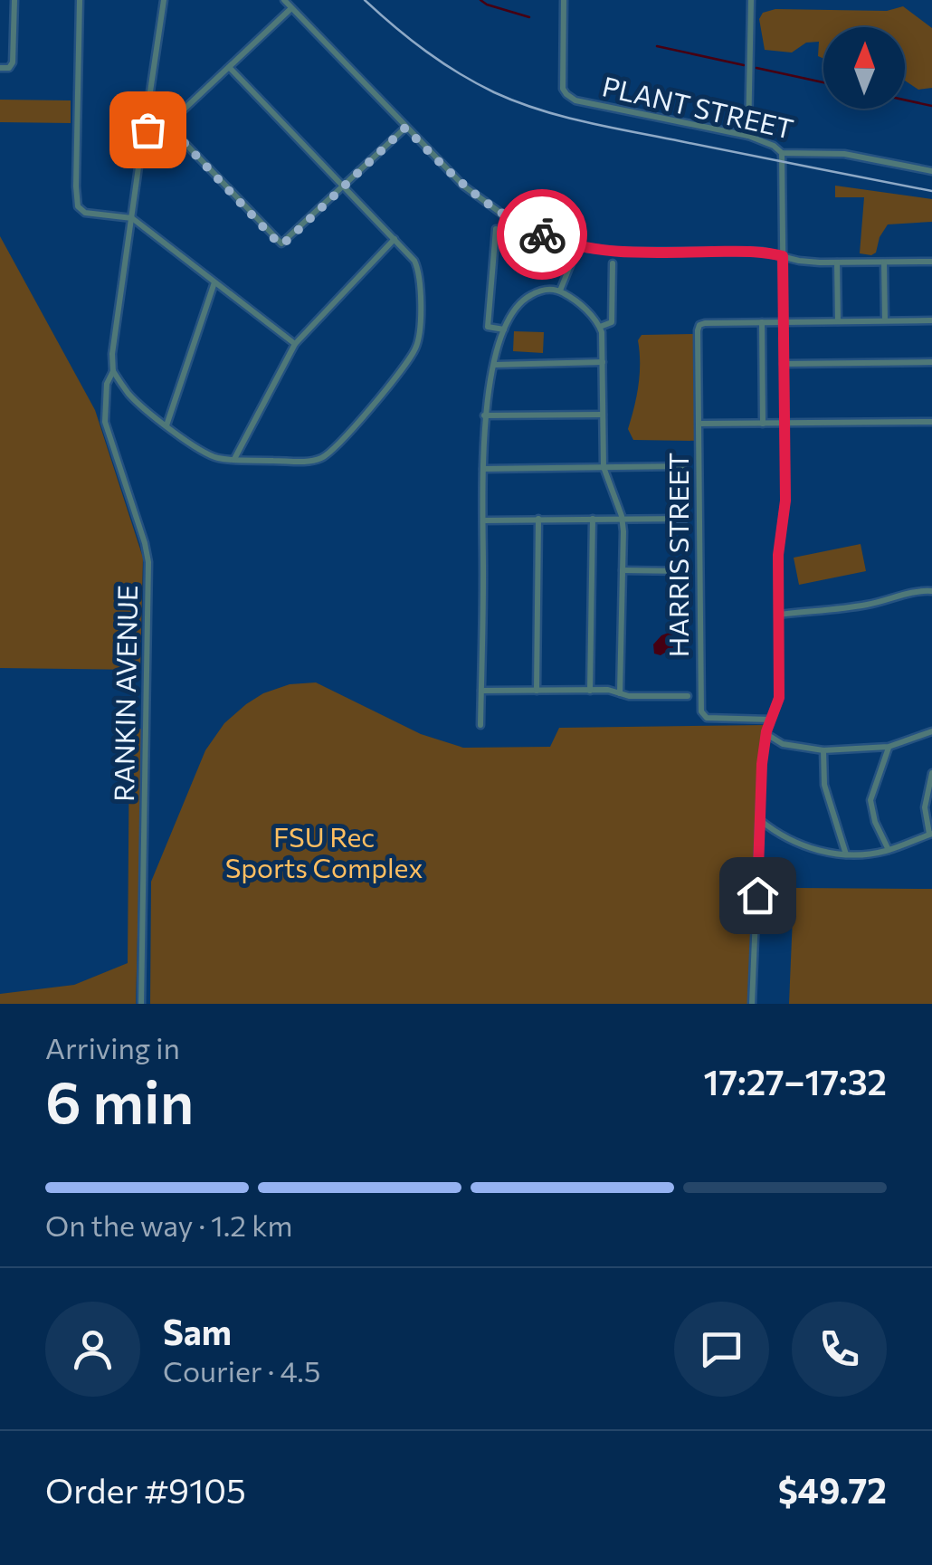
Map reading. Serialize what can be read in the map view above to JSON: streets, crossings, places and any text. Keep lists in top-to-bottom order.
{
  "streets": {
    "street": ["PLANT STREET", "HARRIS STREET", "RANKIN AVENUE"]
  },
  "parks": ["FSU Rec Sports Complex"],
  "north": "top",
  "page": {
    "heading": ["6 min", "Arriving in", "17:27–17:32"],
    "panel": [
      "Sam",
      "Courier · 4.5",
      "Order #9105",
      "$49.72"
    ],
    "bar": "On the way · 1.2 km"
  }
}
